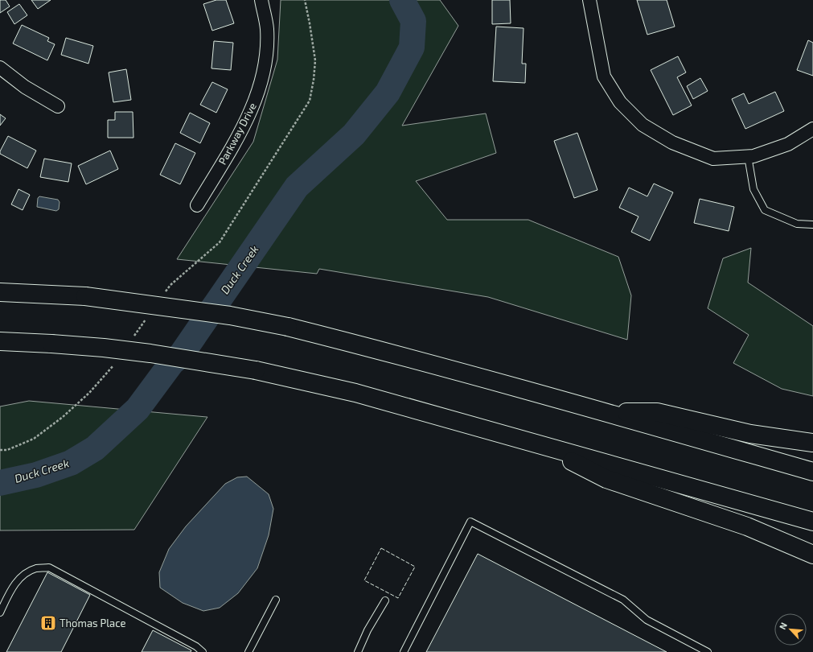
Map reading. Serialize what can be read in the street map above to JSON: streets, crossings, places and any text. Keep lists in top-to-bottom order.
{
  "streets": {
    "street": ["Parkway Drive"]
  },
  "water": ["Duck Creek"],
  "places": {
    "building": ["Thomas Place"]
  },
  "north": "top left"
}
